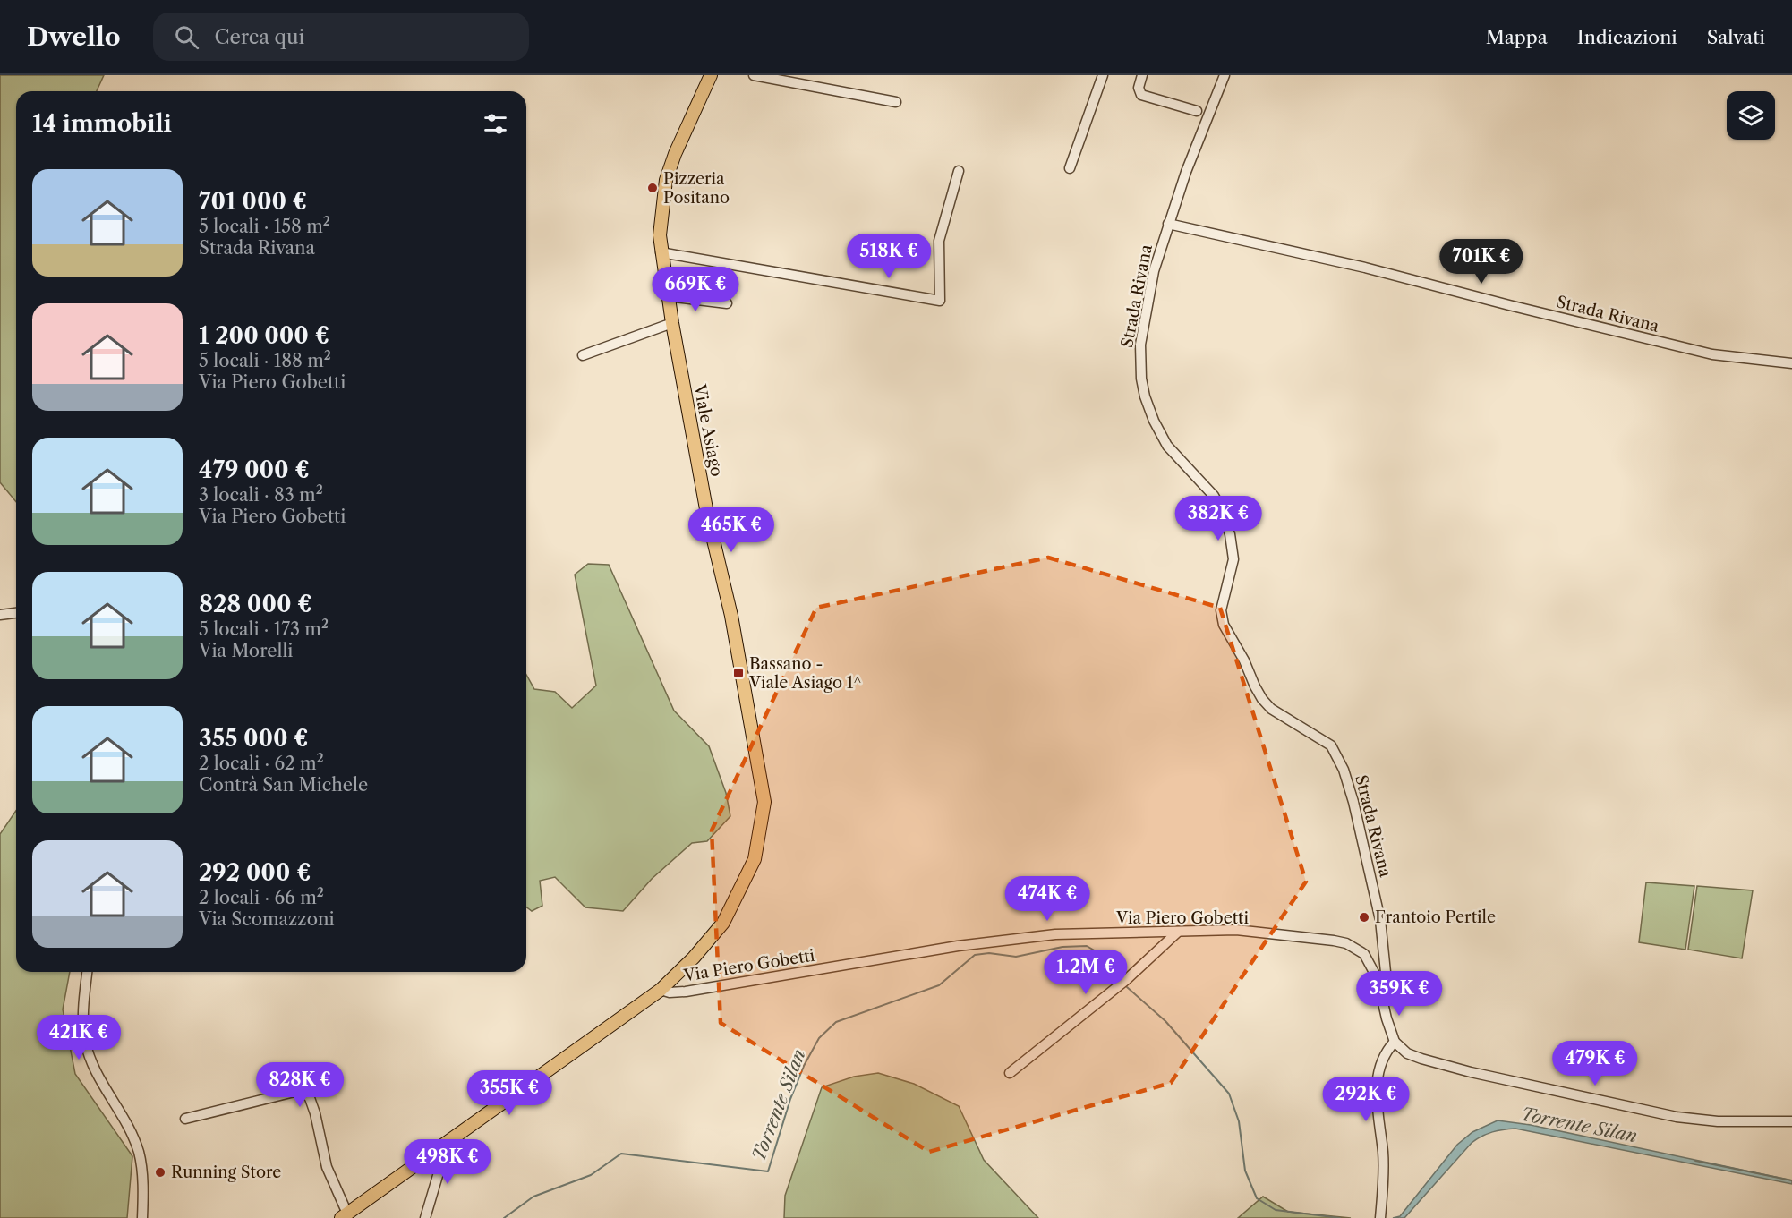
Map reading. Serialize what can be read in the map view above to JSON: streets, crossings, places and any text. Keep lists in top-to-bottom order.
{
  "streets": {
    "main road": ["Viale Asiago"],
    "street": ["Strada Rivana", "Via Piero Gobetti"]
  },
  "crossings": [
    ["Strada Rivana", "Via Piero Gobetti"],
    ["Viale Asiago", "Via Piero Gobetti"]
  ],
  "water": ["Torrente Silan"],
  "places": {
    "other": ["Pizzeria Positano", "Frantoio Pertile", "Running Store"],
    "transit": ["Bassano - Viale Asiago 1^"]
  },
  "page": {
    "header": "Dwello",
    "search": "Cerca qui",
    "nav": ["Mappa", "Indicazioni", "Salvati"],
    "heading": "14 immobili",
    "list": [
      {
        "name": "701 000 €",
        "note": "5 locali · 158 m² · Strada Rivana"
      },
      {
        "name": "1 200 000 €",
        "note": "5 locali · 188 m² · Via Piero Gobetti"
      },
      {
        "name": "479 000 €",
        "note": "3 locali · 83 m² · Via Piero Gobetti"
      },
      {
        "name": "828 000 €",
        "note": "5 locali · 173 m² · Via Morelli"
      },
      {
        "name": "355 000 €",
        "note": "2 locali · 62 m² · Contrà San Michele"
      },
      {
        "name": "292 000 €",
        "note": "2 locali · 66 m² · Via Scomazzoni"
      }
    ],
    "price": [
      "518K €",
      "701K €",
      "669K €",
      "382K €",
      "465K €",
      "474K €",
      "1.2M €",
      "359K €",
      "421K €",
      "479K €",
      "828K €",
      "355K €",
      "292K €",
      "498K €"
    ]
  }
}
